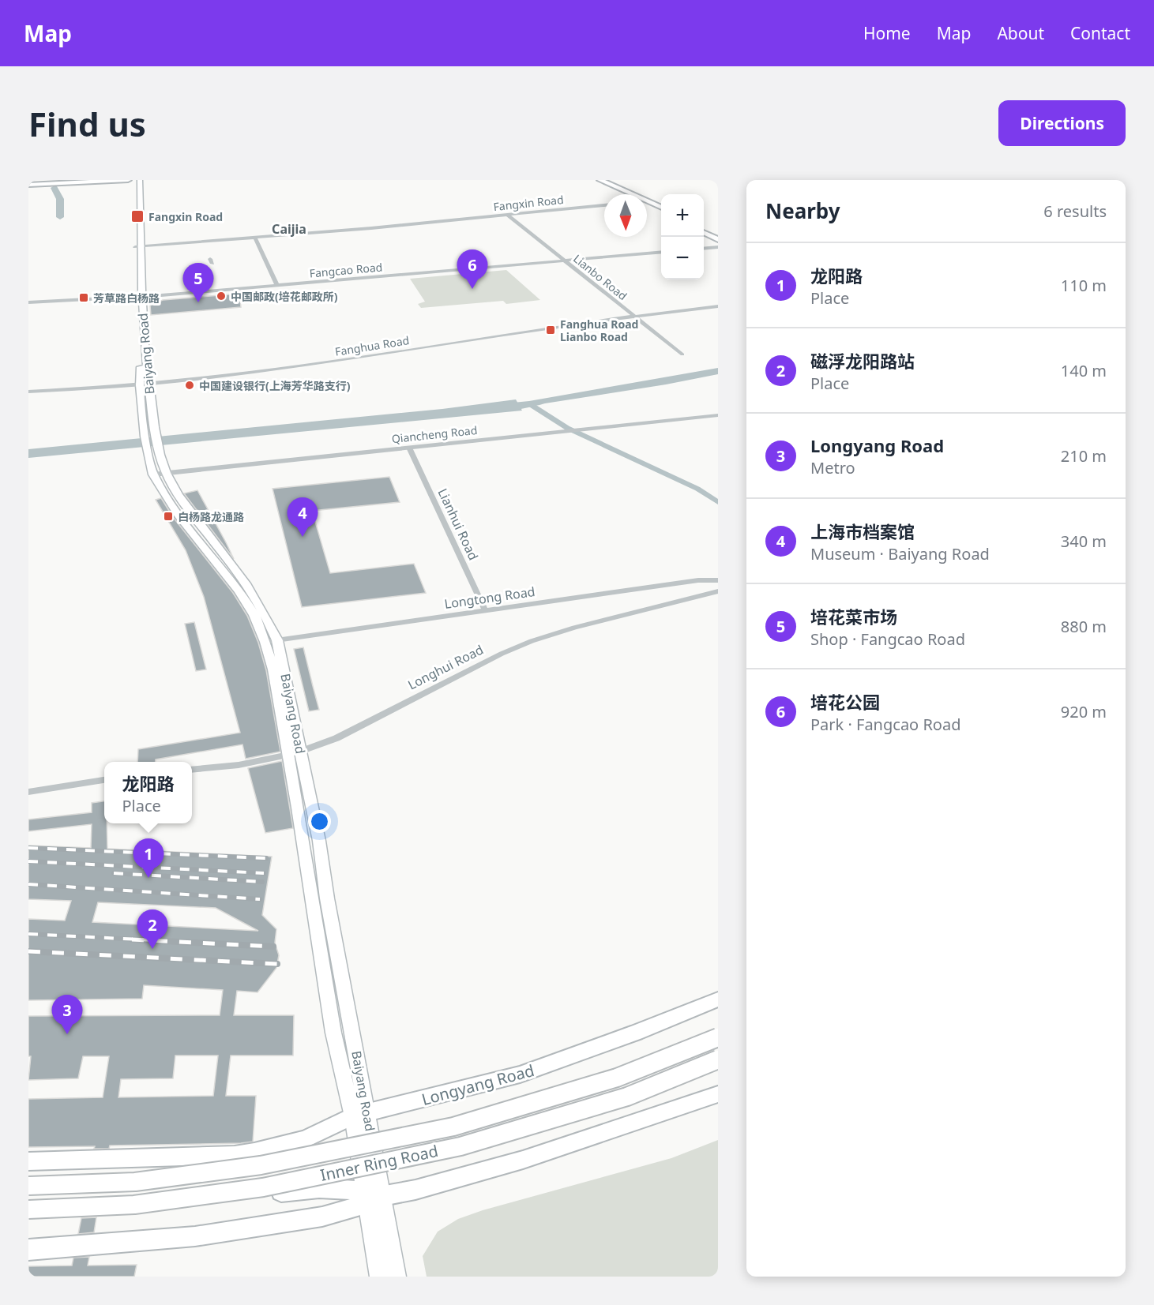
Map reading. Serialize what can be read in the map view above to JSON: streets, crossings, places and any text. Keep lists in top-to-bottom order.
{
  "streets": {
    "main road": ["Baiyang Road", "Longyang Road", "Inner Ring Road"],
    "street": [
      "Fangxin Road",
      "Fangcao Road",
      "Lianbo Road",
      "Fanghua Road",
      "Qiancheng Road",
      "Lianhui Road",
      "Longtong Road",
      "Longhui Road"
    ]
  },
  "crossings": [
    ["Fangxin Road", "Lianbo Road"],
    ["Fangxin Road", "Baiyang Road"],
    ["Fangcao Road", "Lianbo Road"],
    ["Fangcao Road", "Baiyang Road"],
    ["Lianbo Road", "Fanghua Road"],
    ["Fanghua Road", "Baiyang Road"],
    ["Baiyang Road", "Qiancheng Road"],
    ["Baiyang Road", "Longtong Road"],
    ["Baiyang Road", "Longhui Road"],
    ["Baiyang Road", "Longyang Road"],
    ["Qiancheng Road", "Lianhui Road"],
    ["Lianhui Road", "Longtong Road"]
  ],
  "districts": ["Caijia"],
  "places": {
    "transit": [
      "Fangxin Road",
      "芳草路白杨路",
      "Fanghua Road Lianbo Road",
      "白杨路龙通路"
    ],
    "other": ["中国邮政(培花邮政所)", "中国建设银行(上海芳华路支行)"]
  },
  "north": "bottom",
  "page": {
    "header": "Map",
    "nav": [
      "Home",
      "Map",
      "About",
      "Contact"
    ],
    "buttons": "Directions",
    "title": "Find us",
    "heading": ["Nearby", "6 results"],
    "map_buttons": ["+", "−"],
    "list": [
      {
        "mark": "1",
        "name": "龙阳路",
        "note": "Place",
        "value": "110 m"
      },
      {
        "mark": "2",
        "name": "磁浮龙阳路站",
        "note": "Place",
        "value": "140 m"
      },
      {
        "mark": "3",
        "name": "Longyang Road",
        "note": "Metro",
        "value": "210 m"
      },
      {
        "mark": "4",
        "name": "上海市档案馆",
        "note": "Museum · Baiyang Road",
        "value": "340 m"
      },
      {
        "mark": "5",
        "name": "培花菜市场",
        "note": "Shop · Fangcao Road",
        "value": "880 m"
      },
      {
        "mark": "6",
        "name": "培花公园",
        "note": "Park · Fangcao Road",
        "value": "920 m"
      }
    ],
    "pins": [
      "6",
      "5",
      "4",
      "1",
      "2",
      "3"
    ],
    "popup": ["龙阳路", "Place"]
  }
}
